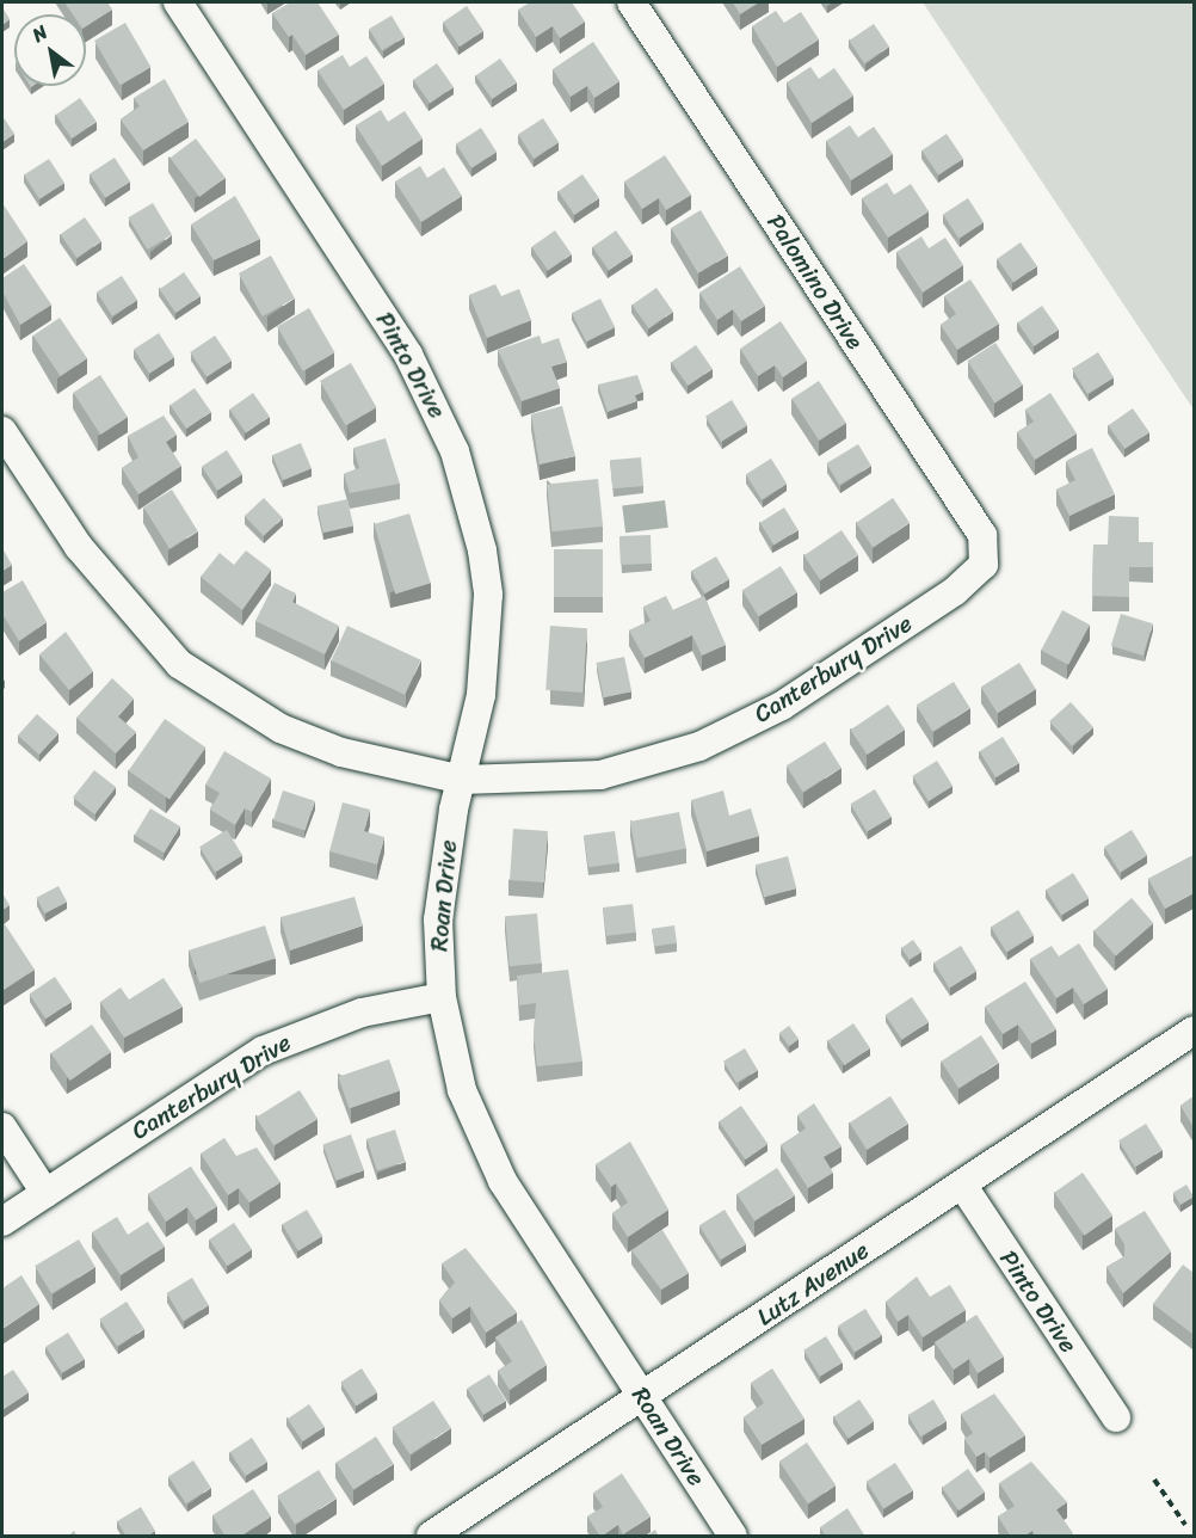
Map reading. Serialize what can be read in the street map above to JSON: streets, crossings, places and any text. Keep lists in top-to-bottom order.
{
  "streets": {
    "street": [
      "Palomino Drive",
      "Pinto Drive",
      "Canterbury Drive",
      "Roan Drive",
      "Lutz Avenue"
    ]
  },
  "crossings": [
    ["Palomino Drive", "Canterbury Drive"],
    ["Pinto Drive", "Canterbury Drive"],
    ["Pinto Drive", "Roan Drive"],
    ["Pinto Drive", "Lutz Avenue"],
    ["Canterbury Drive", "Roan Drive"],
    ["Roan Drive", "Lutz Avenue"]
  ],
  "north": "top left"
}
